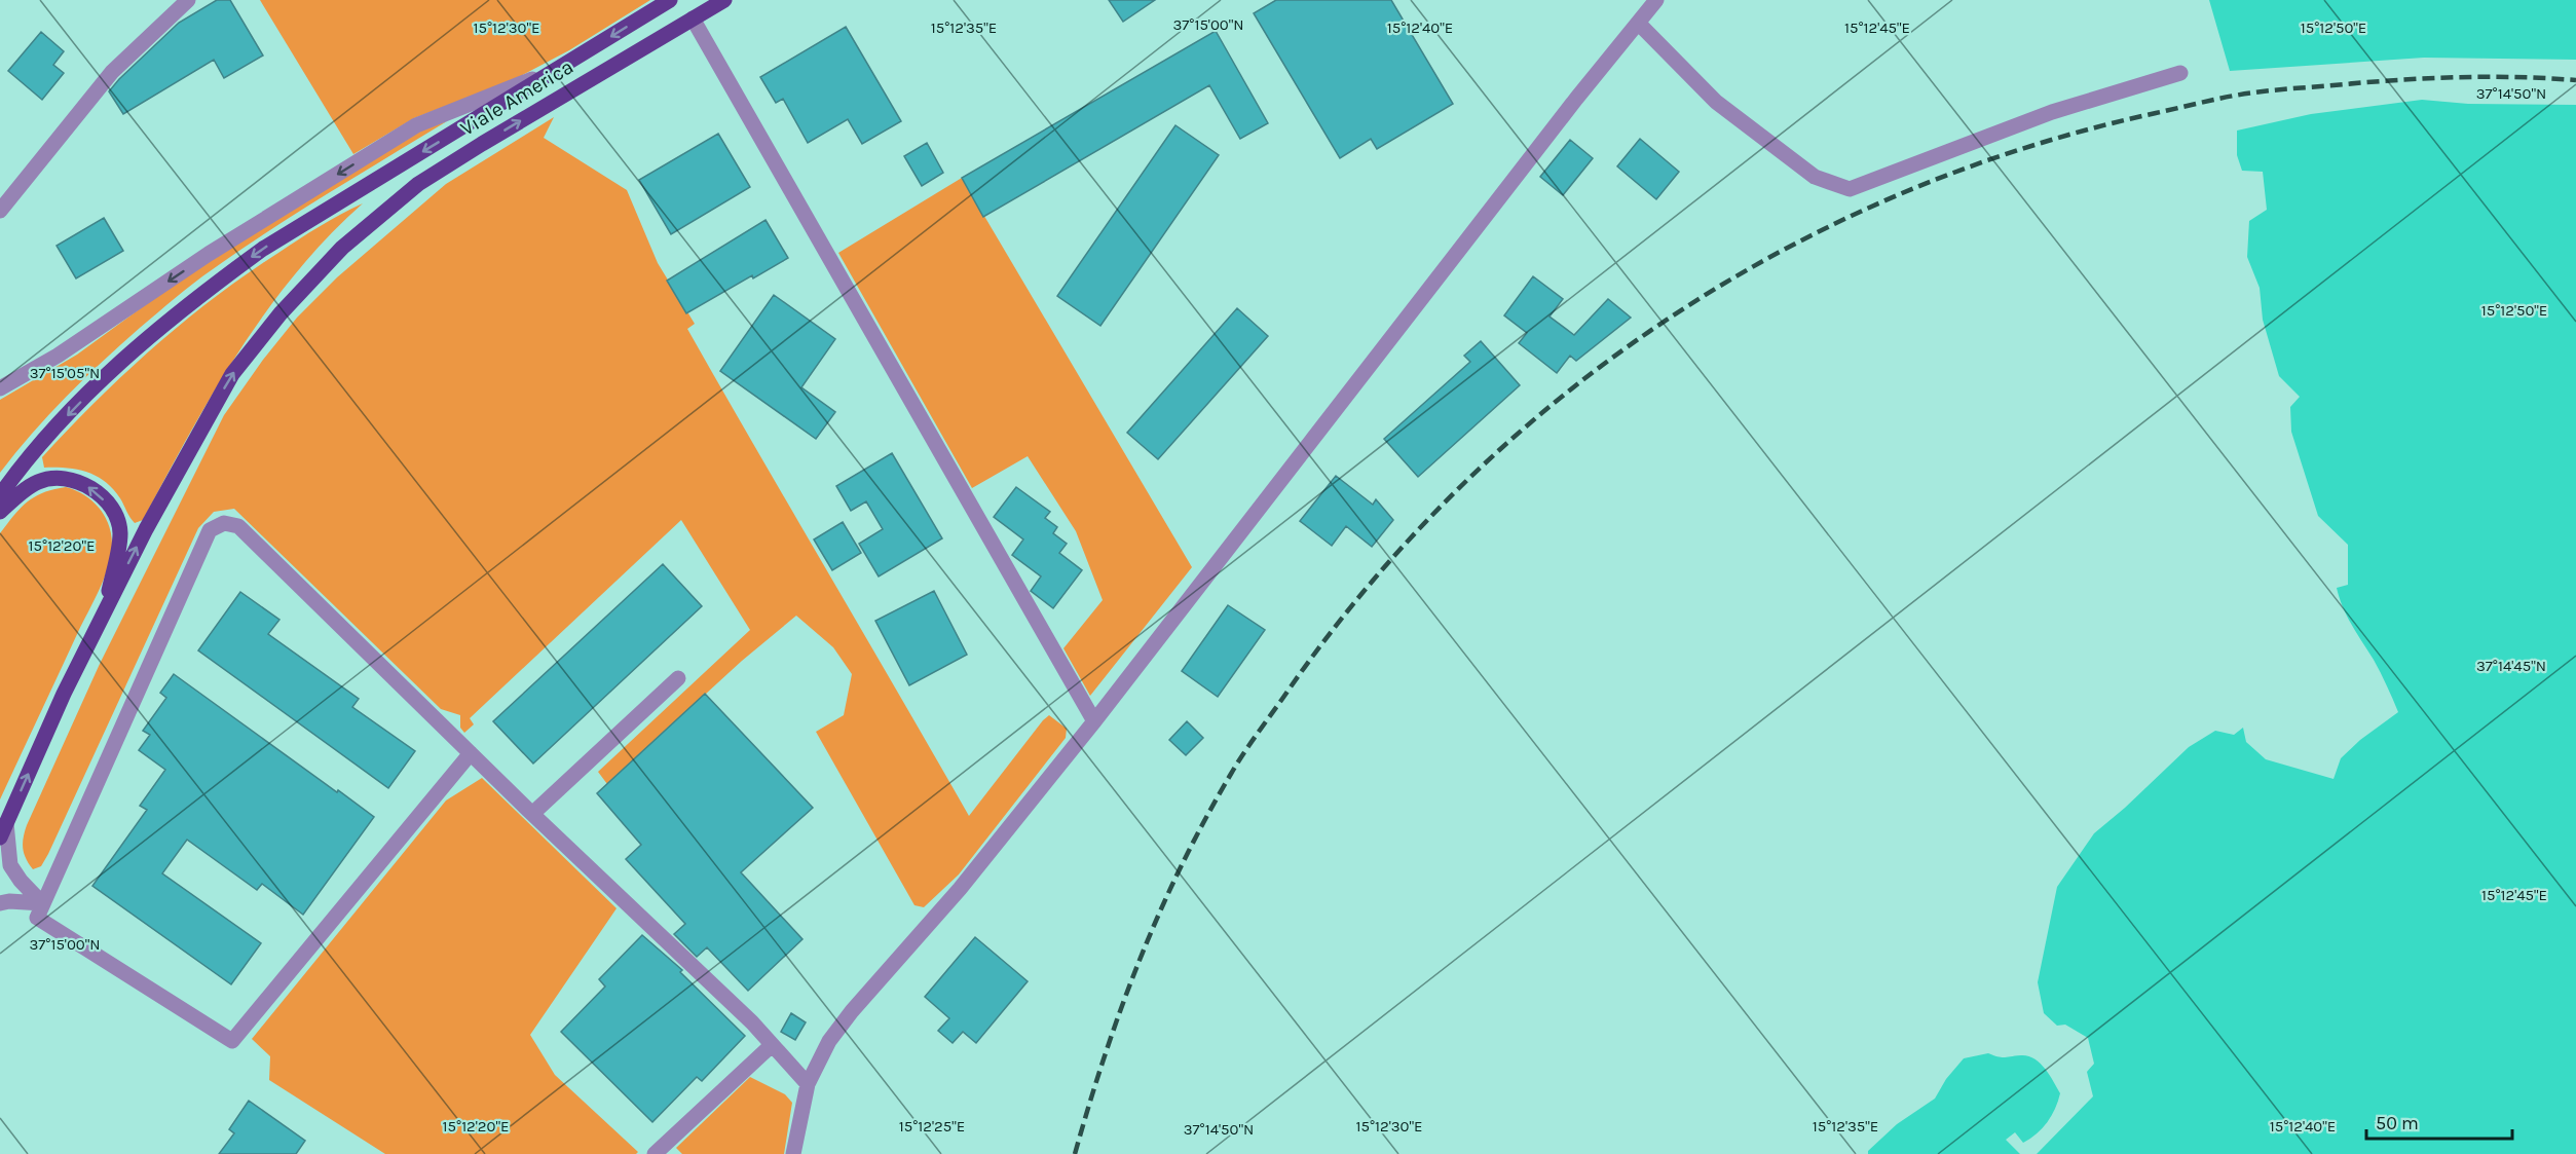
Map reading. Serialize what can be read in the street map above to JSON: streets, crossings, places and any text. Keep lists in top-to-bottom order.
{
  "streets": {
    "main road": ["Viale America"]
  },
  "scale_bar": "50 m",
  "coordinates": [
    "37°15'00\"N",
    "15°12'30\"E",
    "15°12'35\"E",
    "15°12'40\"E",
    "15°12'45\"E",
    "15°12'50\"E",
    "37°14'50\"N",
    "37°15'05\"N",
    "15°12'20\"E",
    "37°14'45\"N",
    "15°12'25\"E"
  ]
}
